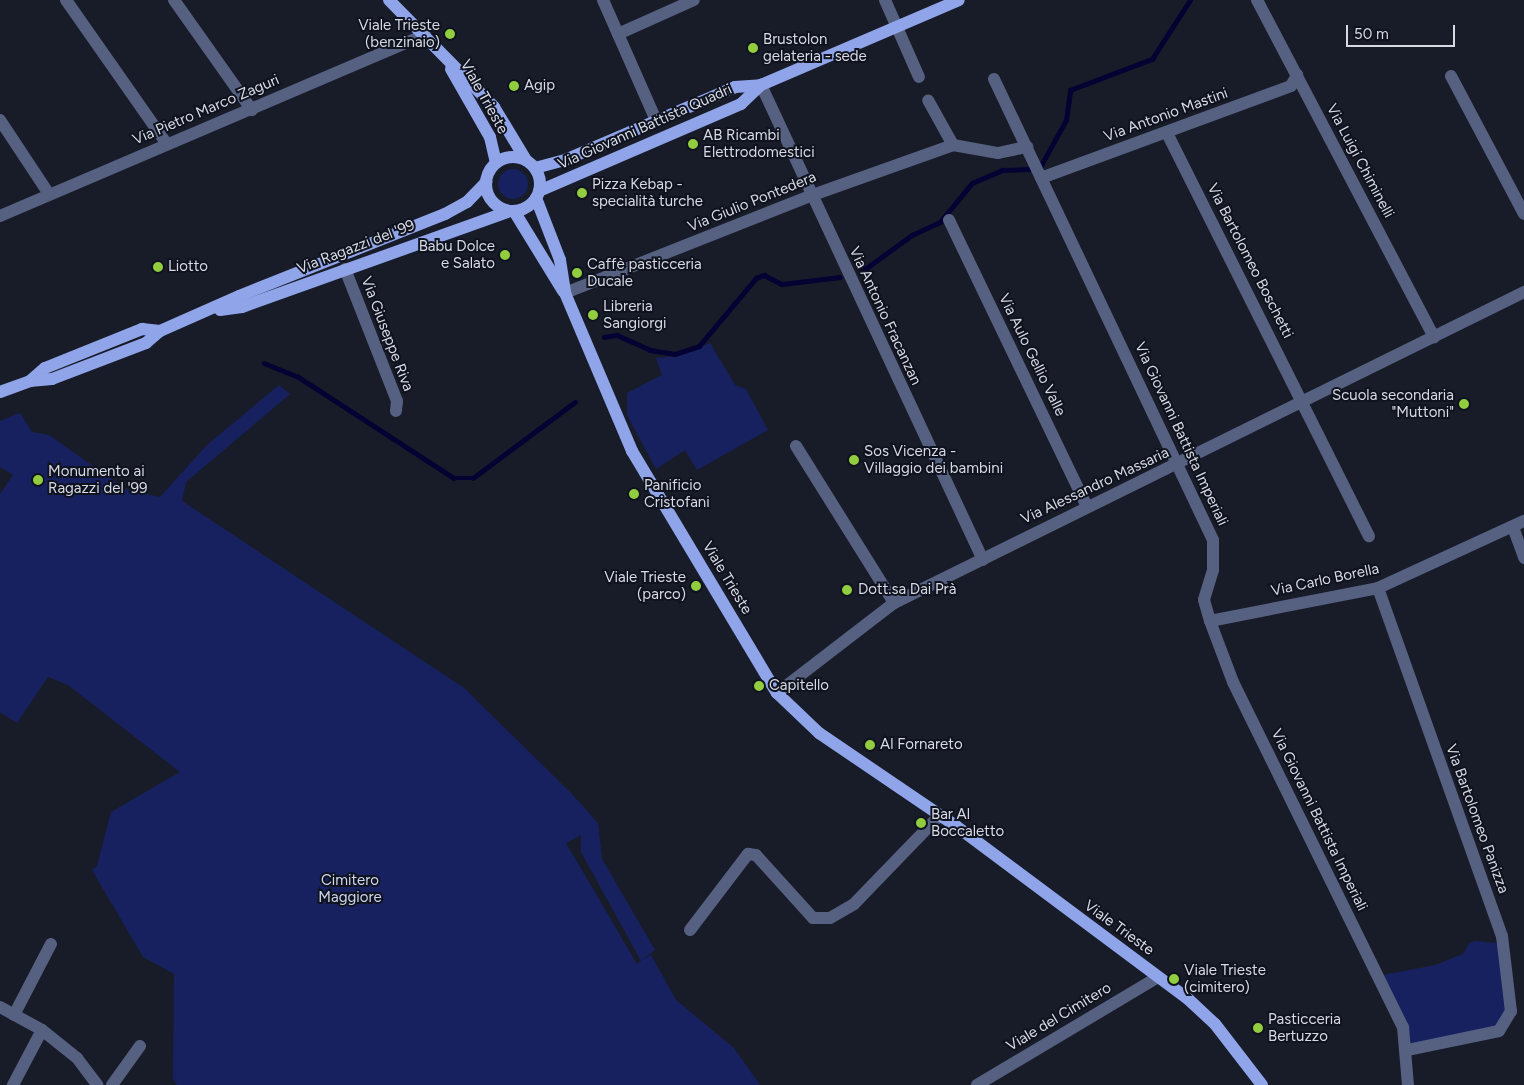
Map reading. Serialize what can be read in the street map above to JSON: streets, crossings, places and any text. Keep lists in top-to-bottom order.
{
  "streets": {
    "main road": ["Viale Trieste", "Via Giovanni Battista Quadri", "Via Ragazzi del '99"],
    "street": [
      "Via Pietro Marco Zaguri",
      "Via Antonio Mastini",
      "Via Luigi Chiminelli",
      "Via Giulio Pontedera",
      "Via Bartolomeo Boschetti",
      "Via Antonio Fracanzan",
      "Via Giuseppe Riva",
      "Via Aulo Gellio Valle",
      "Via Giovanni Battista Imperiali",
      "Via Alessandro Massaria",
      "Via Carlo Borella",
      "Via Bartolomeo Panizza",
      "Viale del Cimitero"
    ]
  },
  "crossings": [
    ["Viale Trieste", "Via Pietro Marco Zaguri"],
    ["Viale Trieste", "Via Giovanni Battista Quadri"],
    ["Viale Trieste", "Via Giulio Pontedera"],
    ["Viale Trieste", "Via Ragazzi del '99"],
    ["Viale Trieste", "Via Alessandro Massaria"],
    ["Viale Trieste", "Viale del Cimitero"],
    ["Via Antonio Mastini", "Via Luigi Chiminelli"],
    ["Via Antonio Mastini", "Via Bartolomeo Boschetti"],
    ["Via Antonio Mastini", "Via Giovanni Battista Imperiali"],
    ["Via Giovanni Battista Quadri", "Via Ragazzi del '99"],
    ["Via Giovanni Battista Quadri", "Via Antonio Fracanzan"],
    ["Via Luigi Chiminelli", "Via Alessandro Massaria"],
    ["Via Giulio Pontedera", "Via Antonio Fracanzan"],
    ["Via Giulio Pontedera", "Via Giovanni Battista Imperiali"],
    ["Via Ragazzi del '99", "Via Giuseppe Riva"],
    ["Via Bartolomeo Boschetti", "Via Alessandro Massaria"],
    ["Via Antonio Fracanzan", "Via Alessandro Massaria"],
    ["Via Aulo Gellio Valle", "Via Alessandro Massaria"],
    ["Via Giovanni Battista Imperiali", "Via Alessandro Massaria"],
    ["Via Giovanni Battista Imperiali", "Via Carlo Borella"],
    ["Via Giovanni Battista Imperiali", "Via Bartolomeo Panizza"],
    ["Via Carlo Borella", "Via Bartolomeo Panizza"]
  ],
  "parks": ["Cimitero Maggiore"],
  "places": [
    "Viale Trieste (benzinaio)",
    "Brustolon gelateria - sede",
    "Agip",
    "AB Ricambi Elettrodomestici",
    "Pizza Kebap - specialità turche",
    "Babu Dolce e Salato",
    "Liotto",
    "Caffè pasticceria Ducale",
    "Libreria Sangiorgi",
    "Scuola secondaria \"Muttoni\"",
    "Sos Vicenza - Villaggio dei bambini",
    "Monumento ai Ragazzi del '99",
    "Panificio Cristofani",
    "Viale Trieste (parco)",
    "Dott.sa Dai Prà",
    "Capitello",
    "Al Fornareto",
    "Bar Al Boccaletto",
    "Viale Trieste (cimitero)",
    "Pasticceria Bertuzzo"
  ],
  "scale_bar": "50 m"
}
